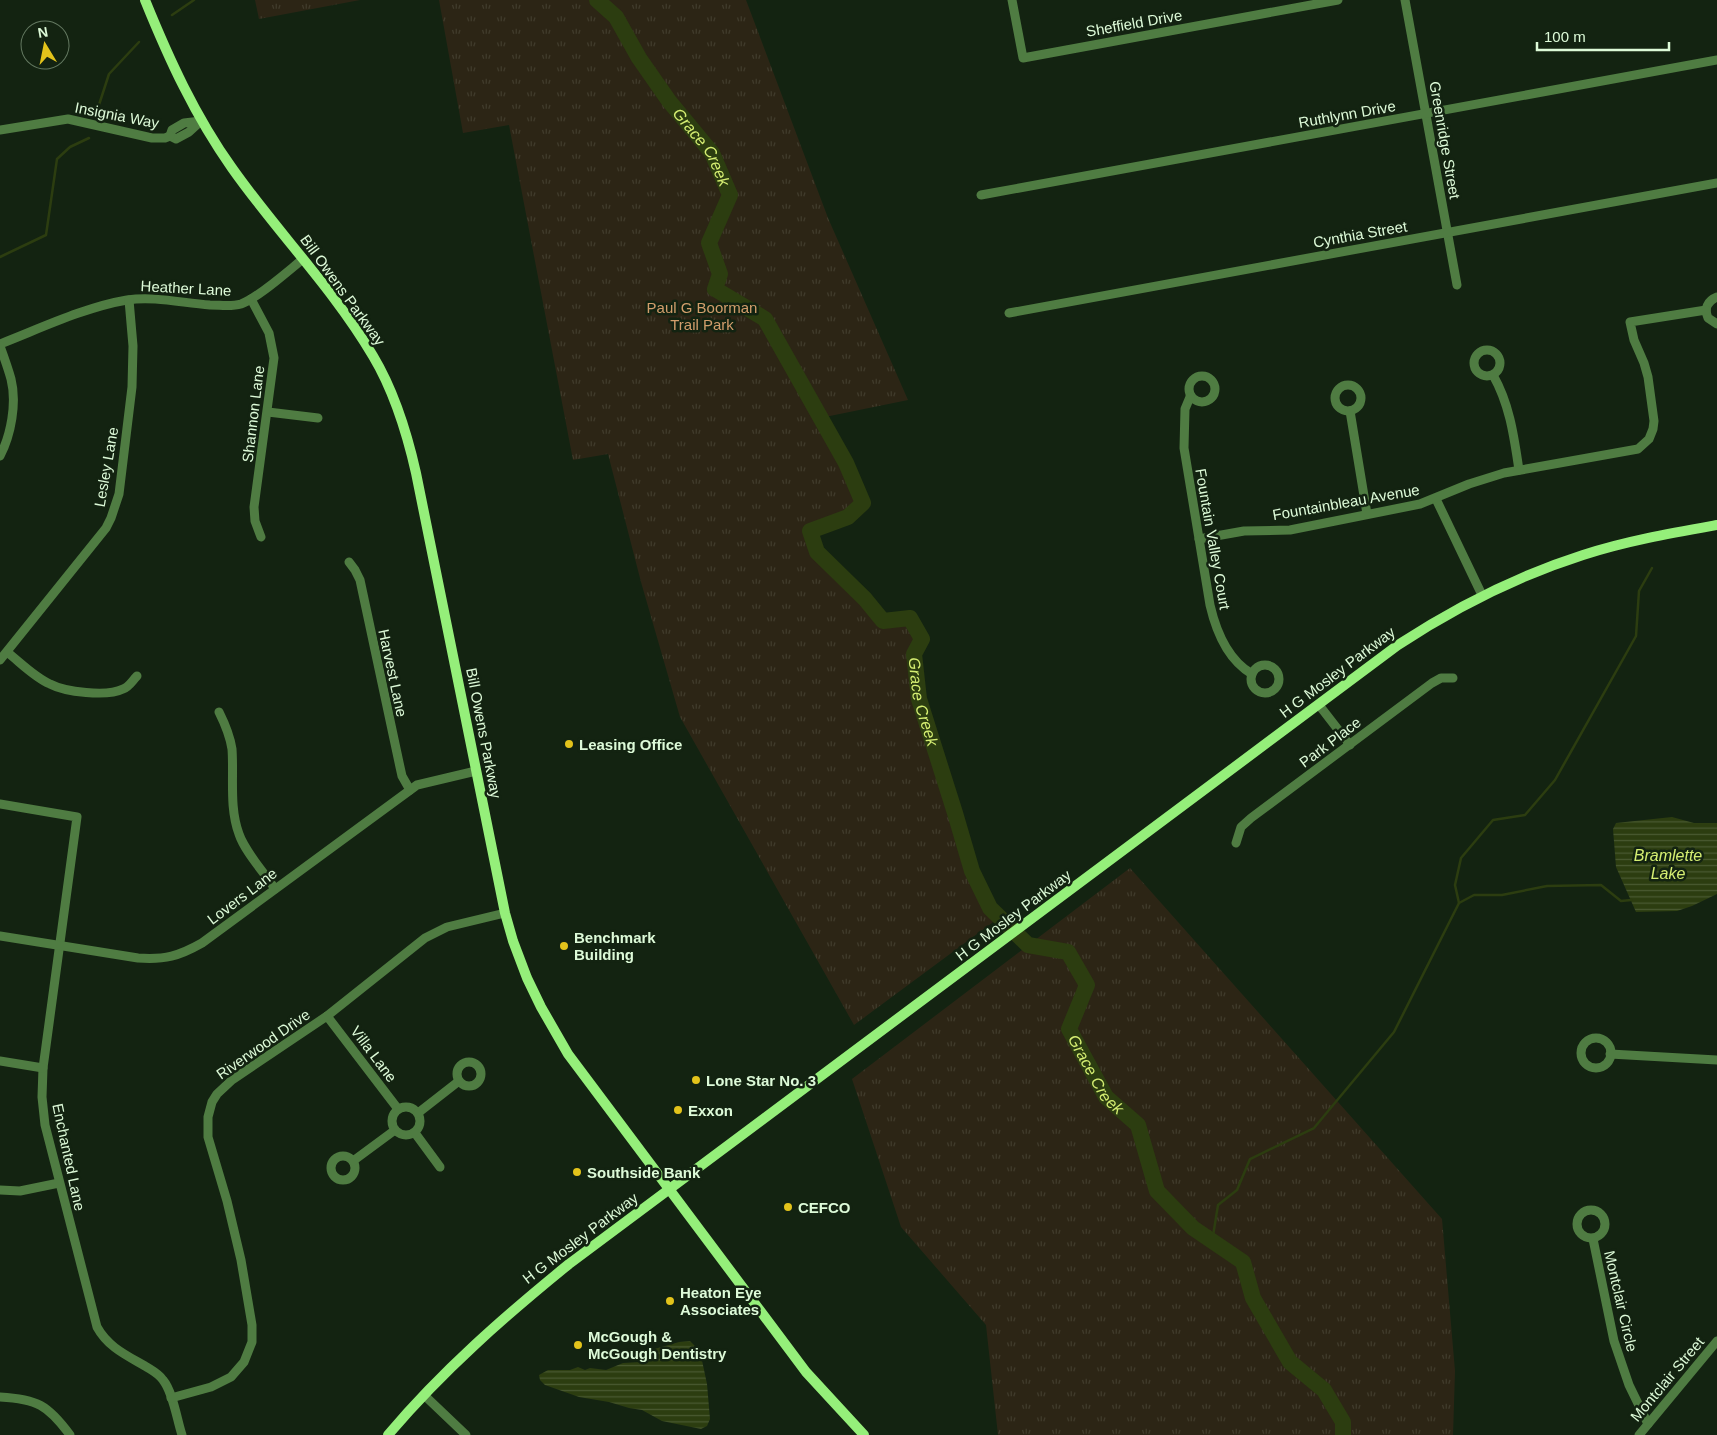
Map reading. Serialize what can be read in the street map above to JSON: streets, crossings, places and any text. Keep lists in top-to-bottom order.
{
  "streets": {
    "main road": ["Bill Owens Parkway", "H G Mosley Parkway"],
    "street": [
      "Sheffield Drive",
      "Ruthlynn Drive",
      "Insignia Way",
      "Greenridge Street",
      "Cynthia Street",
      "Heather Lane",
      "Shannon Lane",
      "Lesley Lane",
      "Fountainbleau Avenue",
      "Fountain Valley Court",
      "Harvest Lane",
      "Park Place",
      "Lovers Lane",
      "Riverwood Drive",
      "Villa Lane",
      "Enchanted Lane",
      "Montclair Circle",
      "Montclair Street"
    ]
  },
  "crossings": [
    ["Ruthlynn Drive", "Greenridge Street"],
    ["Insignia Way", "Bill Owens Parkway"],
    ["Greenridge Street", "Cynthia Street"],
    ["Heather Lane", "Bill Owens Parkway"],
    ["Heather Lane", "Shannon Lane"],
    ["Heather Lane", "Lesley Lane"],
    ["Bill Owens Parkway", "H G Mosley Parkway"],
    ["Bill Owens Parkway", "Lovers Lane"],
    ["Bill Owens Parkway", "Riverwood Drive"],
    ["Fountainbleau Avenue", "Fountain Valley Court"],
    ["Harvest Lane", "Lovers Lane"],
    ["Lovers Lane", "Enchanted Lane"],
    ["Riverwood Drive", "Villa Lane"],
    ["Riverwood Drive", "Enchanted Lane"],
    ["Montclair Circle", "Montclair Street"]
  ],
  "water": ["Grace Creek", "Bramlette Lake"],
  "parks": ["Paul G Boorman Trail Park"],
  "places": [
    "Leasing Office",
    "Benchmark Building",
    "Lone Star No. 3",
    "Exxon",
    "Southside Bank",
    "CEFCO",
    "Heaton Eye Associates",
    "McGough & McGough Dentistry"
  ],
  "scale_bar": "100 m",
  "north": "top"
}
